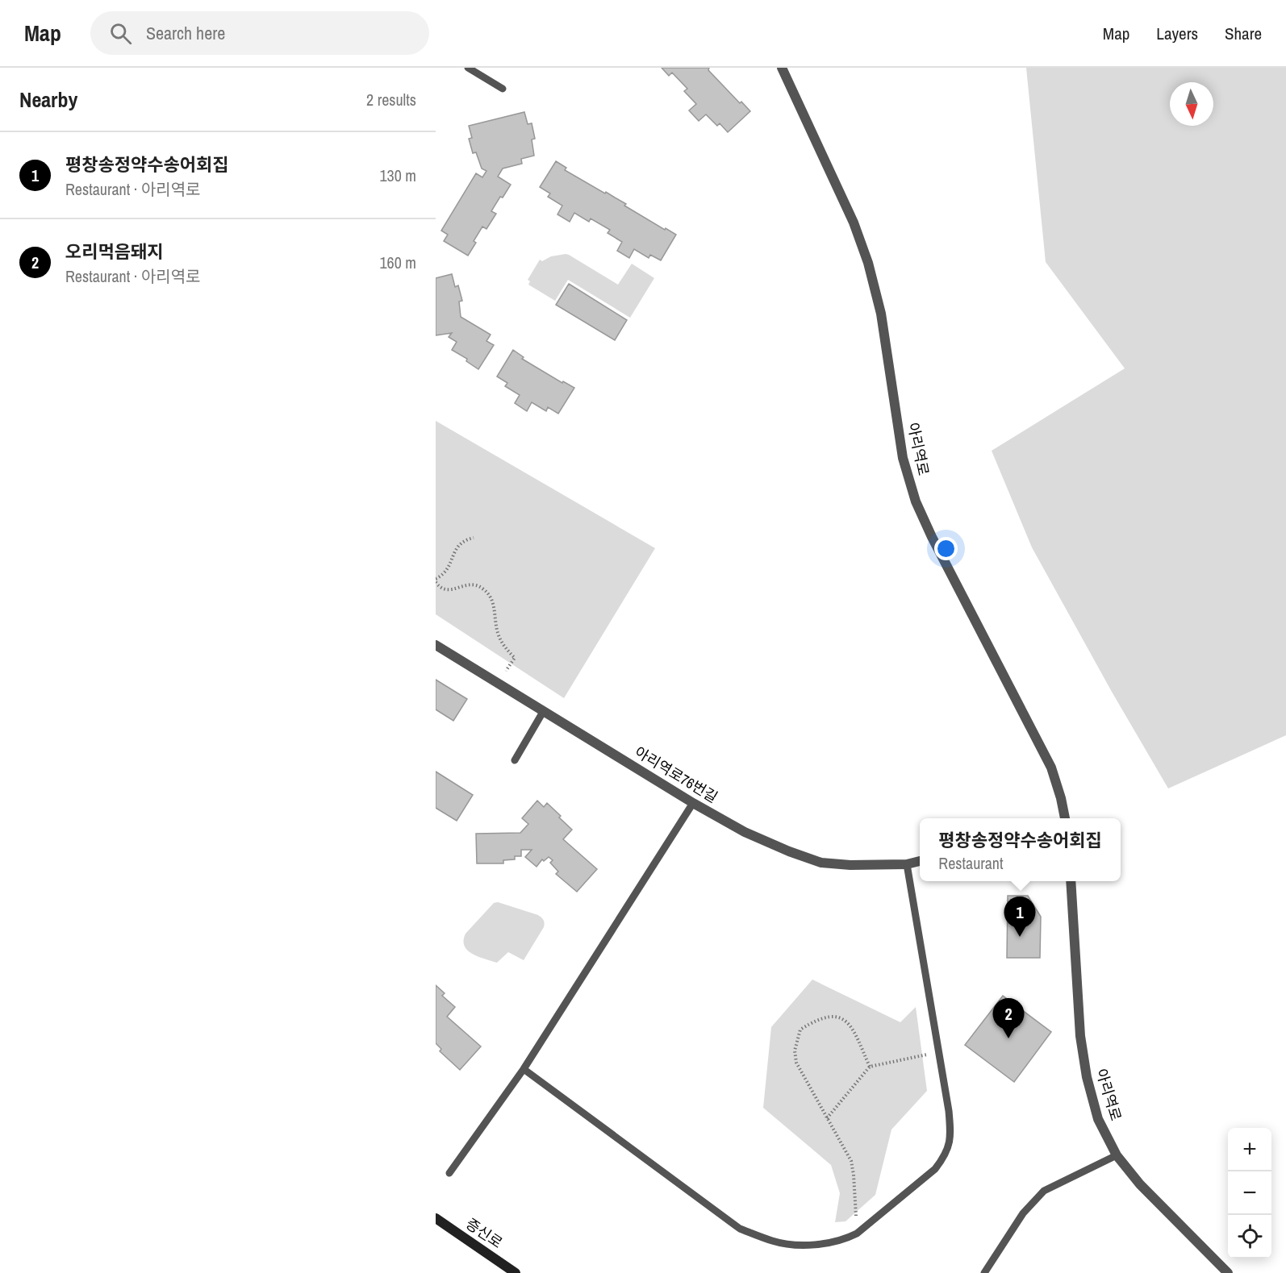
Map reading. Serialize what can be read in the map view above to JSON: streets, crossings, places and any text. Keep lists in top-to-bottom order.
{
  "streets": {
    "street": ["아리역로", "아리역로76번길", "증신로"]
  },
  "north": "bottom",
  "page": {
    "header": "Map",
    "search": "Search here",
    "nav": ["Map", "Layers", "Share"],
    "heading": ["Nearby", "2 results"],
    "list": [
      {
        "mark": "1",
        "name": "평창송정약수송어회집",
        "note": "Restaurant · 아리역로",
        "value": "130 m"
      },
      {
        "mark": "2",
        "name": "오리먹음돼지",
        "note": "Restaurant · 아리역로",
        "value": "160 m"
      }
    ],
    "popup": ["평창송정약수송어회집", "Restaurant"],
    "pins": ["1", "2"],
    "map_buttons": ["+", "−"]
  }
}
